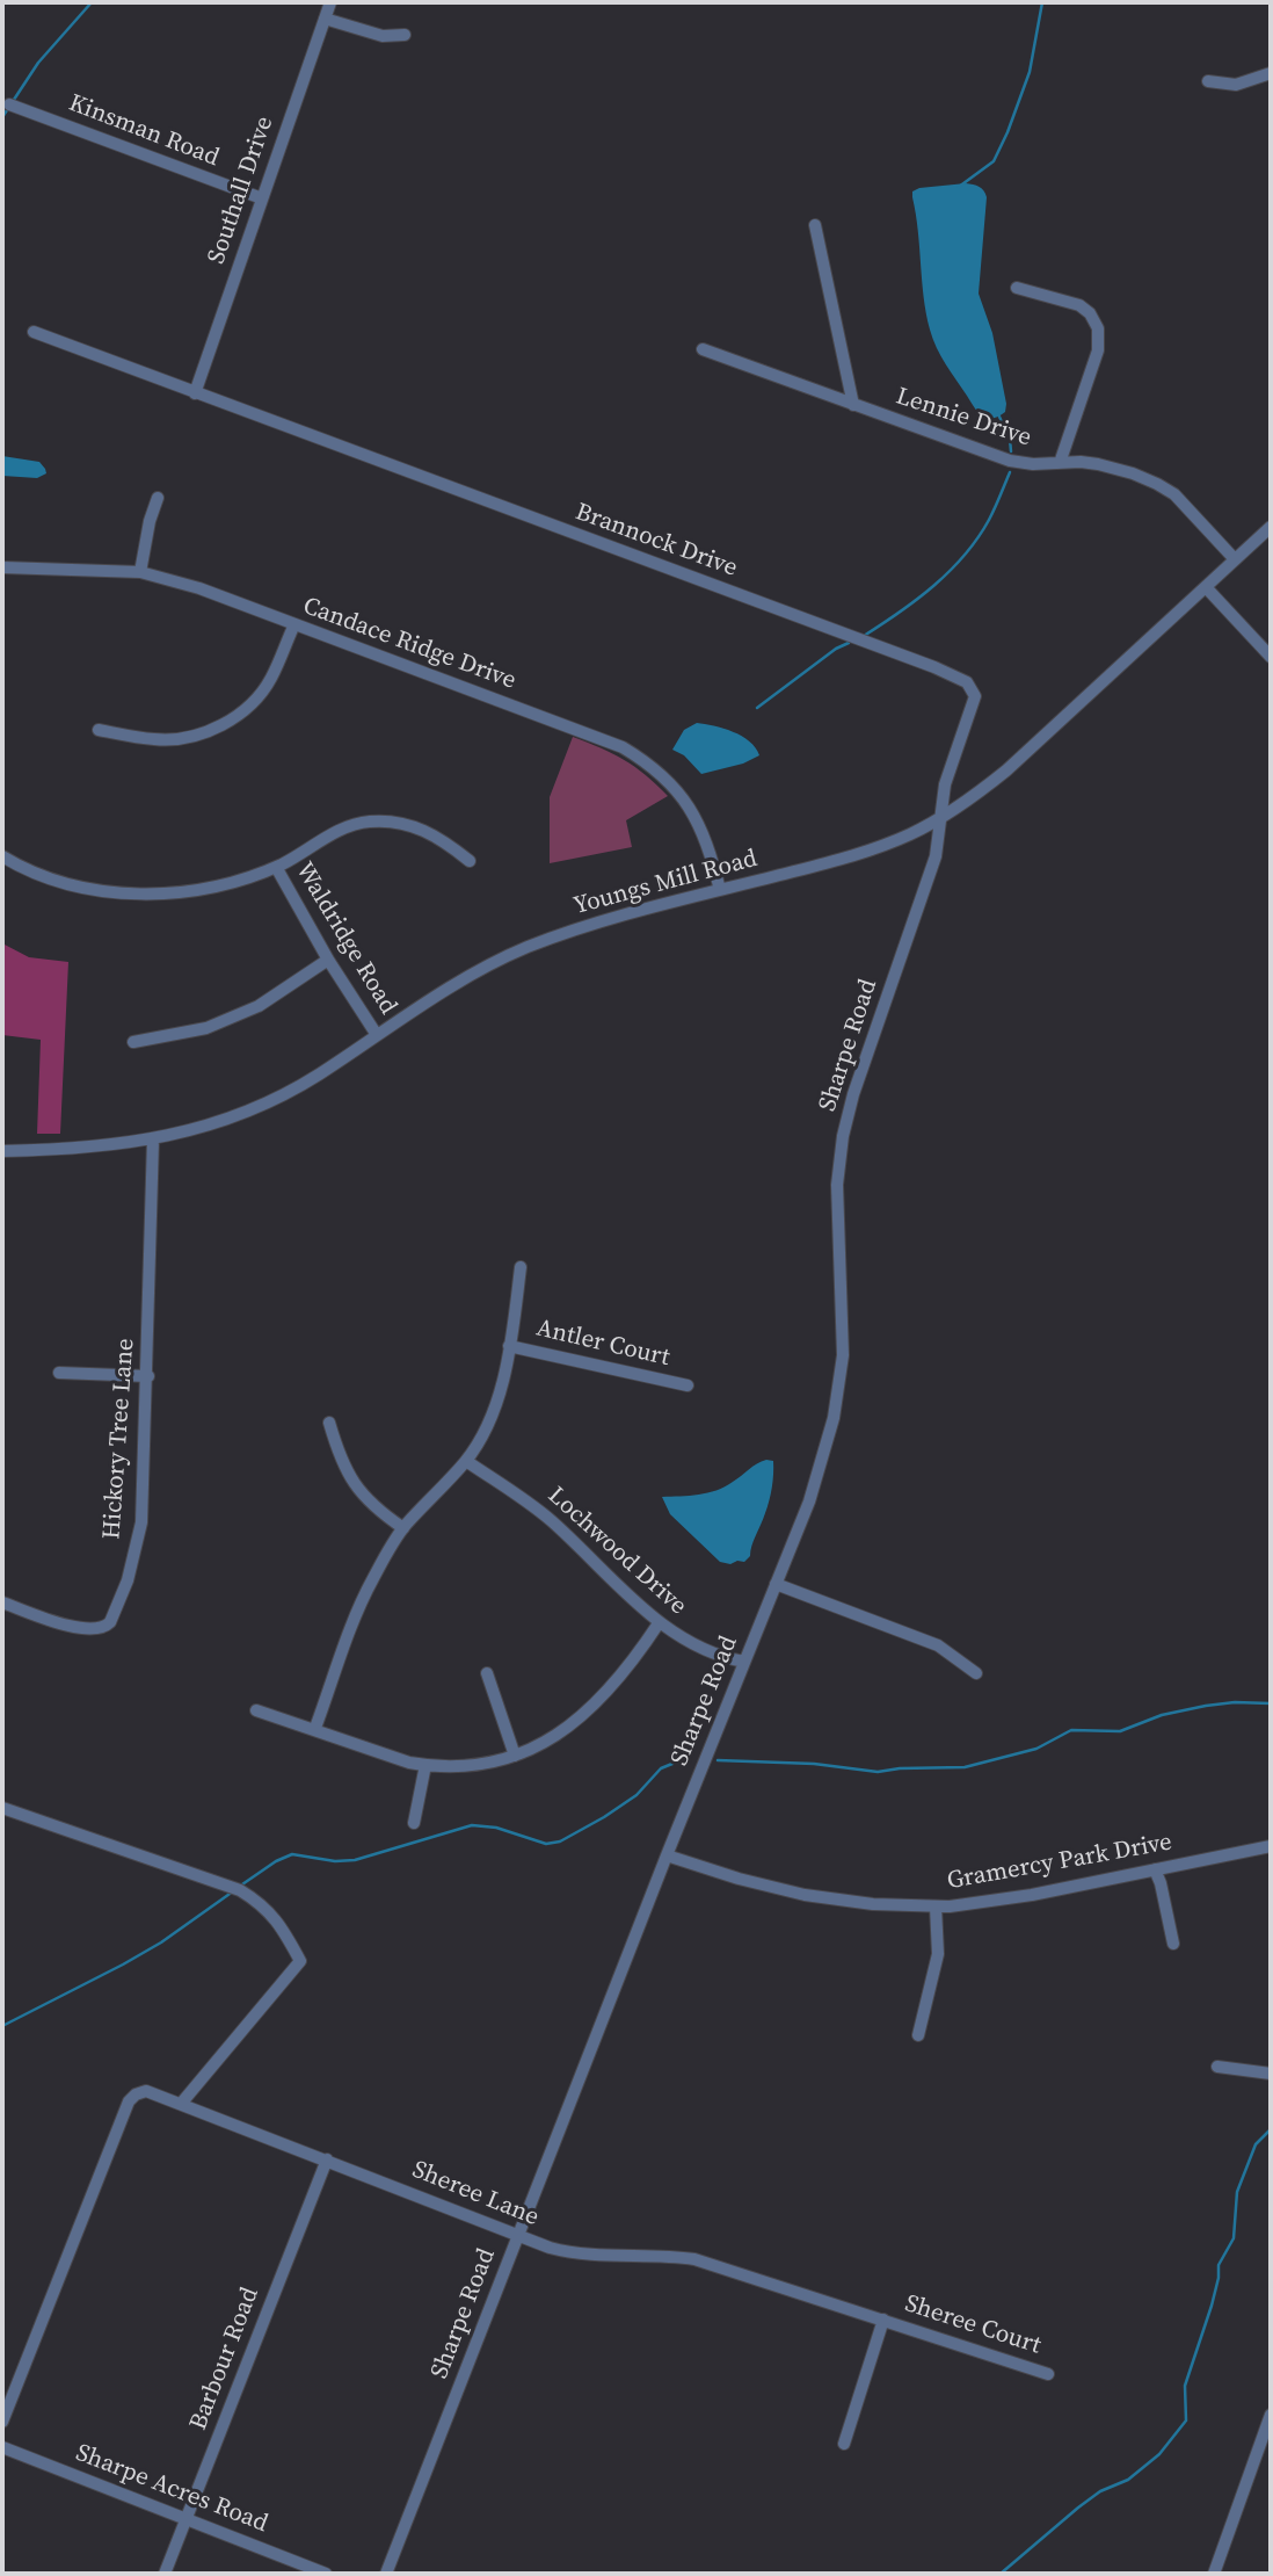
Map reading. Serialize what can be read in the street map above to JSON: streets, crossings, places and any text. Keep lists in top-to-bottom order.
{
  "streets": {
    "street": [
      "Kinsman Road",
      "Southall Drive",
      "Lennie Drive",
      "Brannock Drive",
      "Candace Ridge Drive",
      "Youngs Mill Road",
      "Waldridge Road",
      "Sharpe Road",
      "Antler Court",
      "Hickory Tree Lane",
      "Lochwood Drive",
      "Gramercy Park Drive",
      "Sheree Lane",
      "Sheree Court",
      "Barbour Road",
      "Sharpe Acres Road"
    ]
  },
  "crossings": [
    ["Kinsman Road", "Southall Drive"],
    ["Southall Drive", "Brannock Drive"],
    ["Lennie Drive", "Youngs Mill Road"],
    ["Brannock Drive", "Youngs Mill Road"],
    ["Brannock Drive", "Sharpe Road"],
    ["Candace Ridge Drive", "Youngs Mill Road"],
    ["Youngs Mill Road", "Waldridge Road"],
    ["Youngs Mill Road", "Sharpe Road"],
    ["Youngs Mill Road", "Hickory Tree Lane"],
    ["Sharpe Road", "Lochwood Drive"],
    ["Sharpe Road", "Gramercy Park Drive"],
    ["Sharpe Road", "Sheree Lane"],
    ["Sheree Lane", "Sheree Court"],
    ["Sheree Lane", "Barbour Road"],
    ["Barbour Road", "Sharpe Acres Road"]
  ]
}
